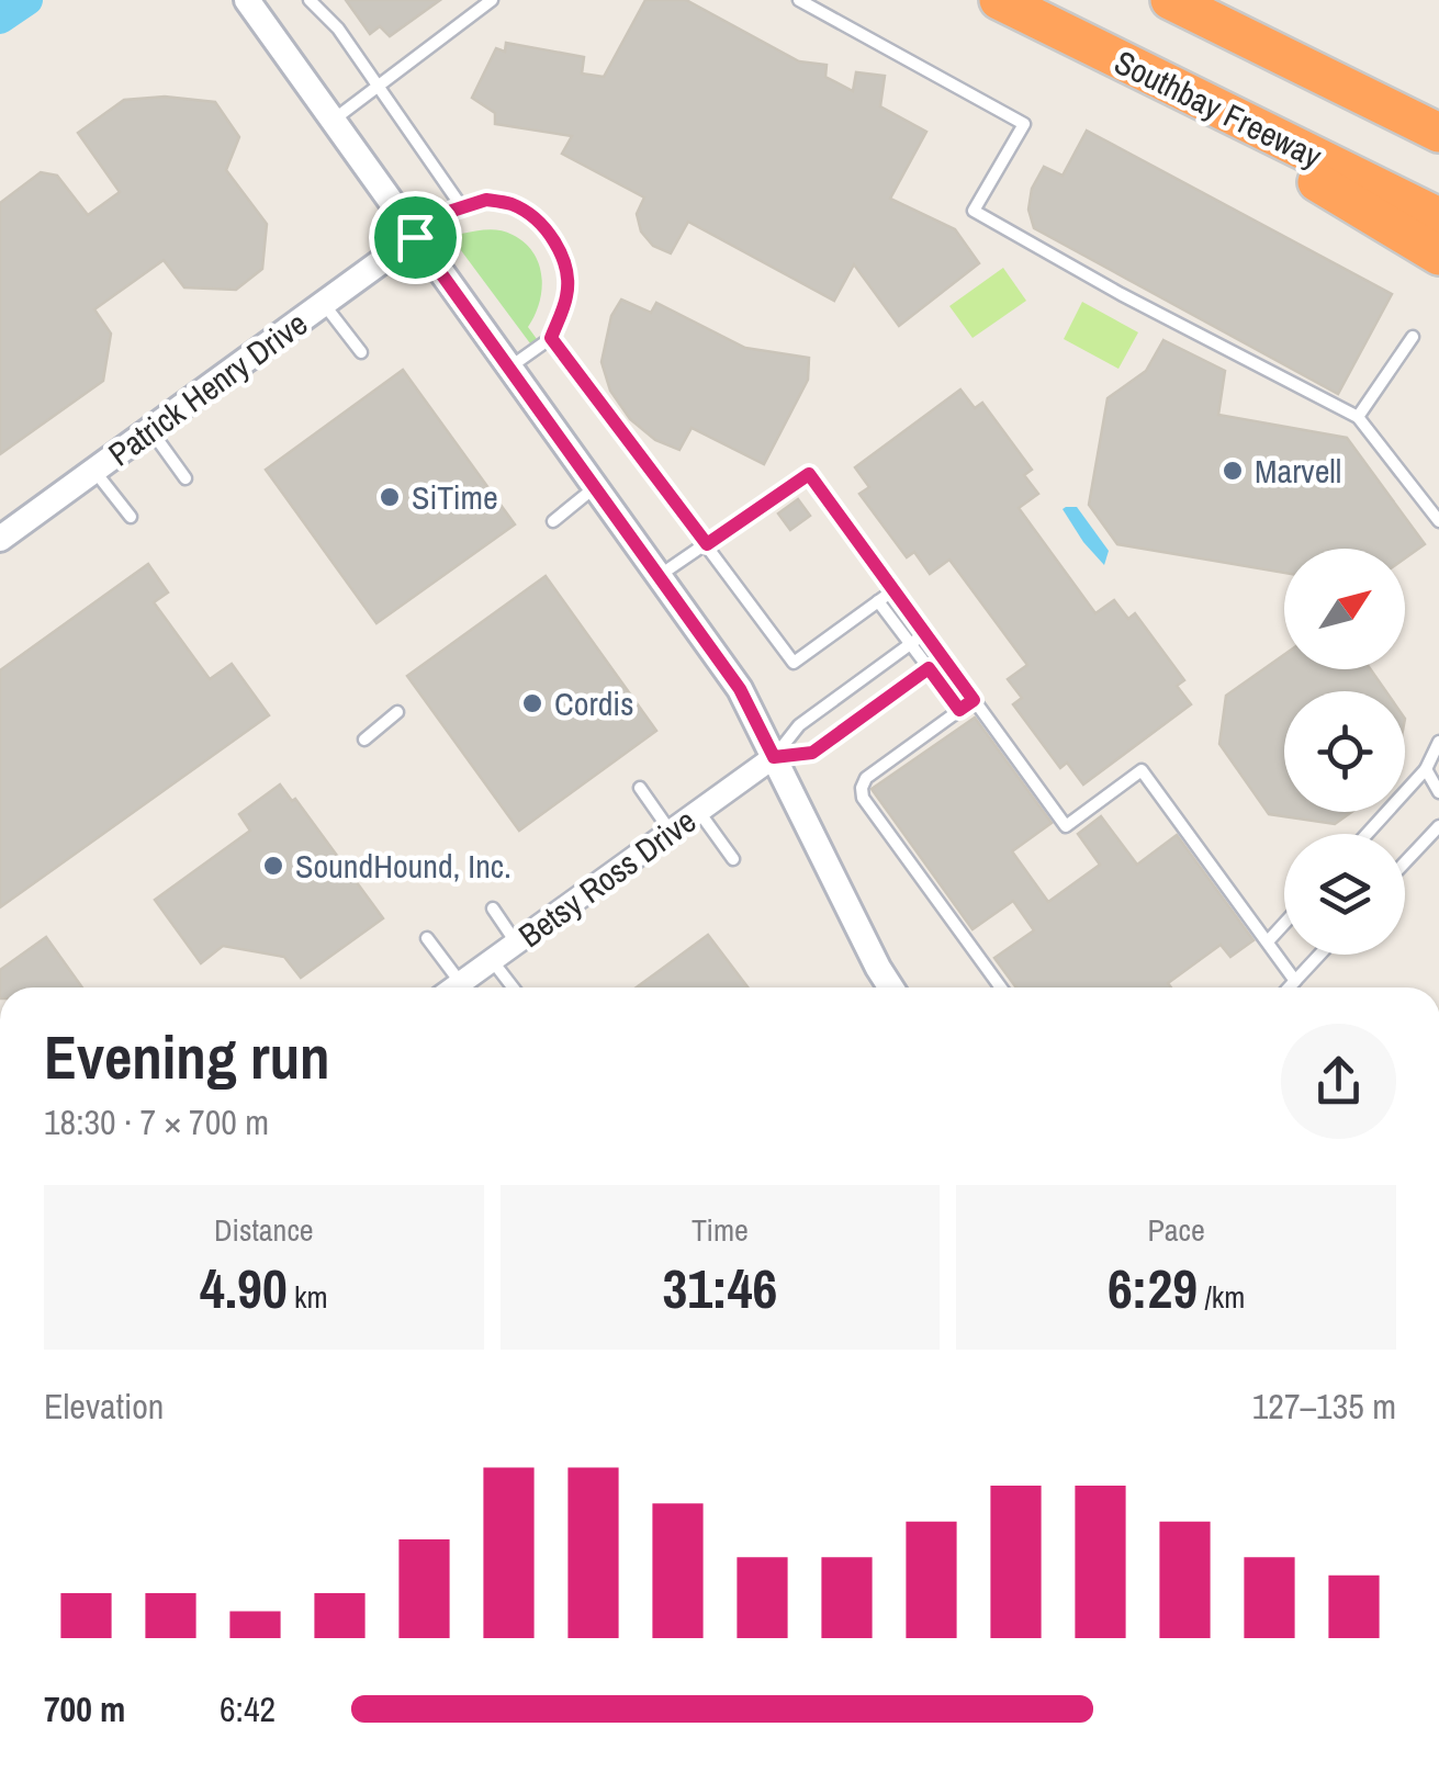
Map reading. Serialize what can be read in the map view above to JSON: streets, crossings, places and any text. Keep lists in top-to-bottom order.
{
  "streets": {
    "highway": ["Southbay Freeway"],
    "street": ["Patrick Henry Drive", "Betsy Ross Drive"]
  },
  "places": [
    "Marvell",
    "SiTime",
    "Cordis",
    "SoundHound, Inc."
  ],
  "north": "top right",
  "page": {
    "heading": ["Evening run", "18:30 · 7 × 700 m"],
    "stats": [
      ["Distance", "4.90 km"],
      ["Time", "31:46"],
      ["Pace", "6:29 /km"]
    ],
    "chart": ["Elevation", "127–135 m"],
    "list": [
      {
        "name": "700 m",
        "note": "6:42"
      }
    ]
  }
}
